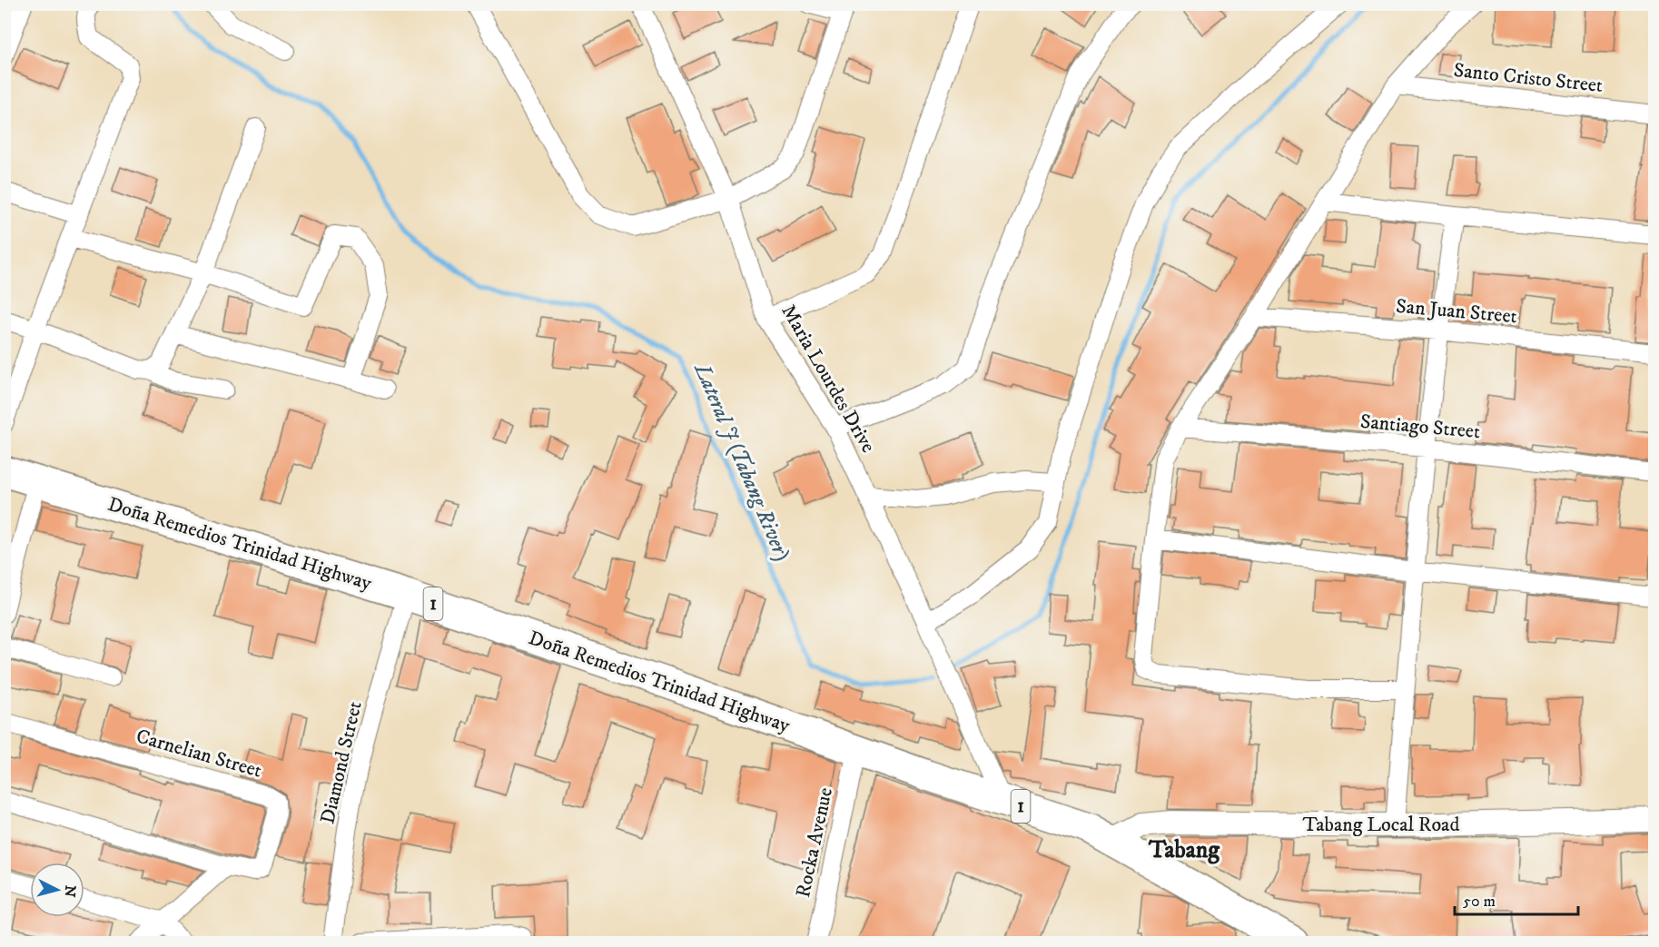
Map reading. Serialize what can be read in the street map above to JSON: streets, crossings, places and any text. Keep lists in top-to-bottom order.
{
  "streets": {
    "highway": ["Doña Remedios Trinidad Highway", "1"],
    "street": [
      "Santo Cristo Street",
      "San Juan Street",
      "Maria Lourdes Drive",
      "Santiago Street",
      "Carnelian Street",
      "Diamond Street",
      "Tabang Local Road",
      "Rocka Avenue"
    ]
  },
  "crossings": [
    ["Maria Lourdes Drive", "Doña Remedios Trinidad Highway"],
    ["Doña Remedios Trinidad Highway", "Diamond Street"],
    ["Doña Remedios Trinidad Highway", "Tabang Local Road"],
    ["Doña Remedios Trinidad Highway", "Rocka Avenue"]
  ],
  "districts": ["Tabang"],
  "water": ["Lateral J (Tabang River)"],
  "scale_bar": "50 m",
  "north": "right"
}
